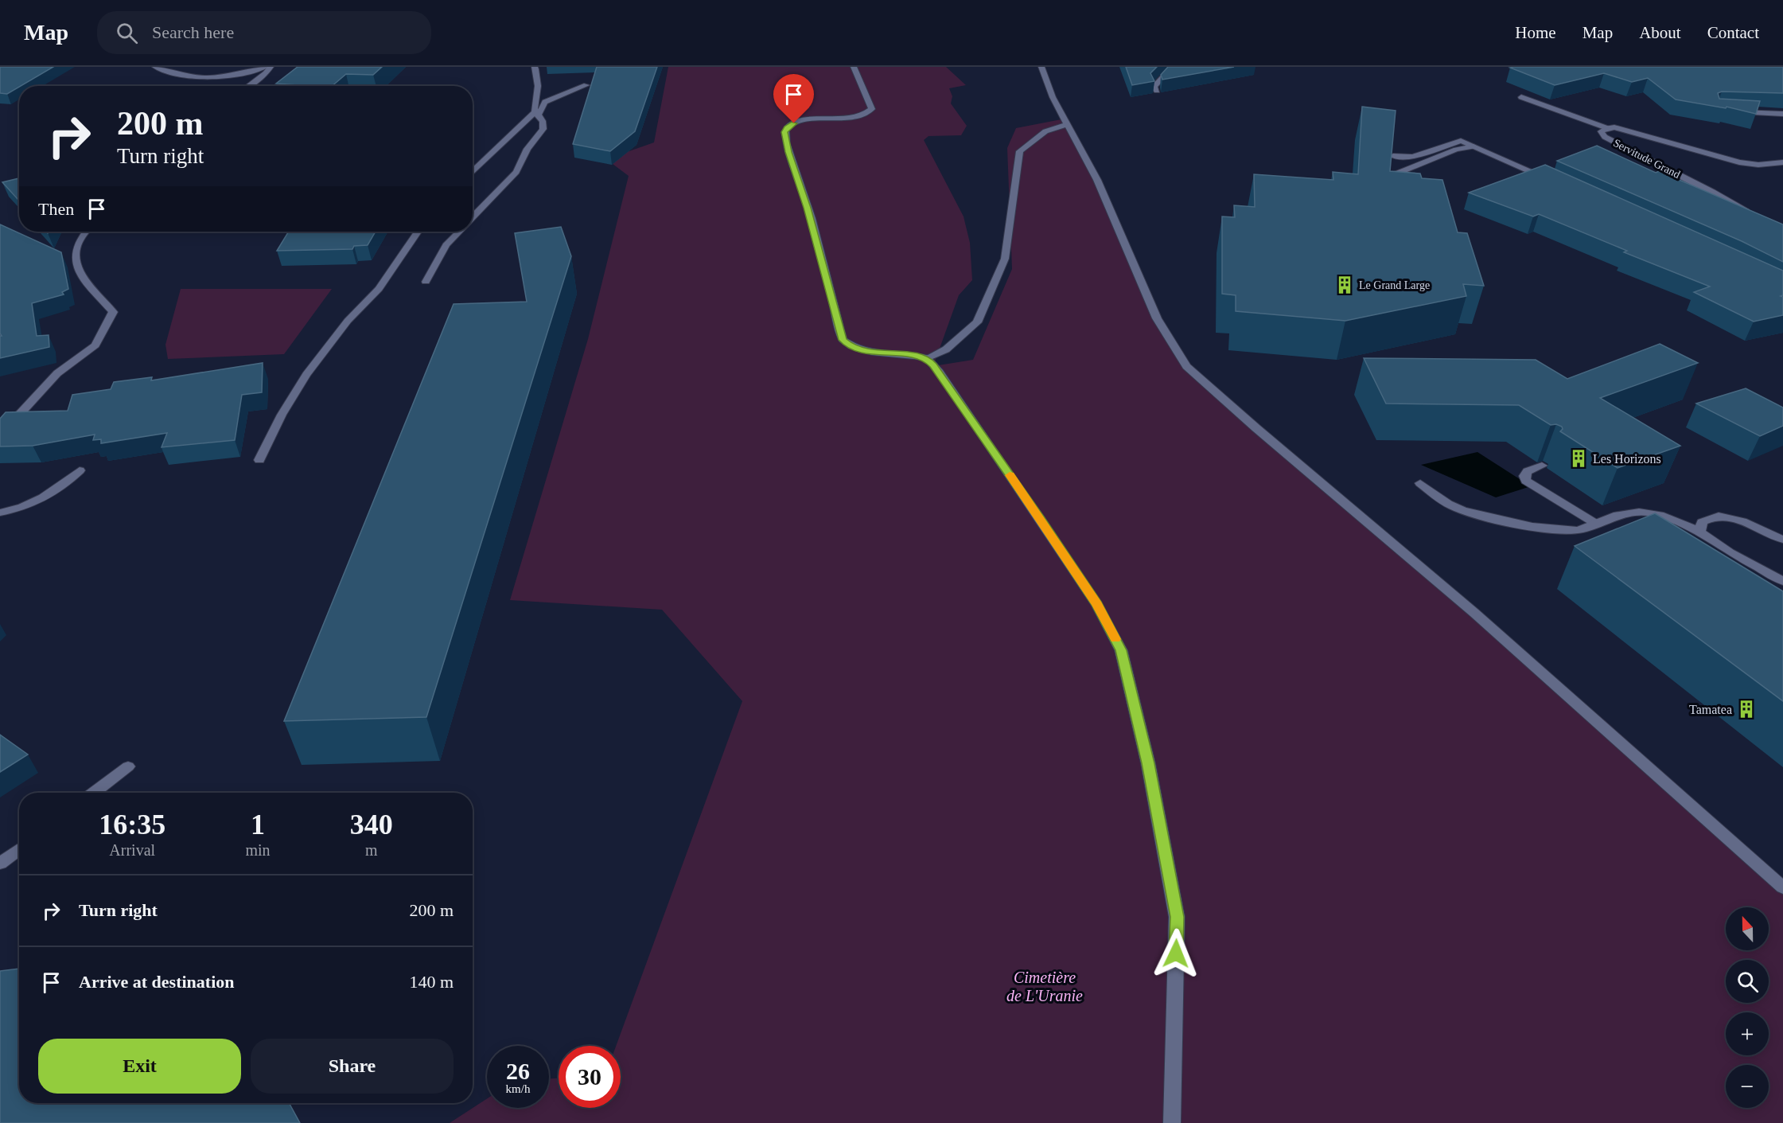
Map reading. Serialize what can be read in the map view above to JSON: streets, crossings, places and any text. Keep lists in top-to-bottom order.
{
  "streets": {
    "street": ["Servitude Grand"]
  },
  "parks": ["Cimetière de L'Uranie"],
  "places": {
    "building": ["Le Grand Large", "Les Horizons", "Tamatea"]
  },
  "north": "top",
  "page": {
    "header": "Map",
    "search": "Search here",
    "nav": [
      "Home",
      "Map",
      "About",
      "Contact"
    ],
    "turn": ["200 m", "Turn right"],
    "then": "Then",
    "eta": [
      "16:35",
      "Arrival",
      "1",
      "min",
      "340",
      "m"
    ],
    "list": [
      {
        "name": "Turn right",
        "value": "200 m"
      },
      {
        "name": "Arrive at destination",
        "value": "140 m"
      }
    ],
    "map_buttons": ["+", "−"],
    "buttons": ["Exit", "Share"],
    "speed": "26 km/h",
    "limit": "30"
  }
}
